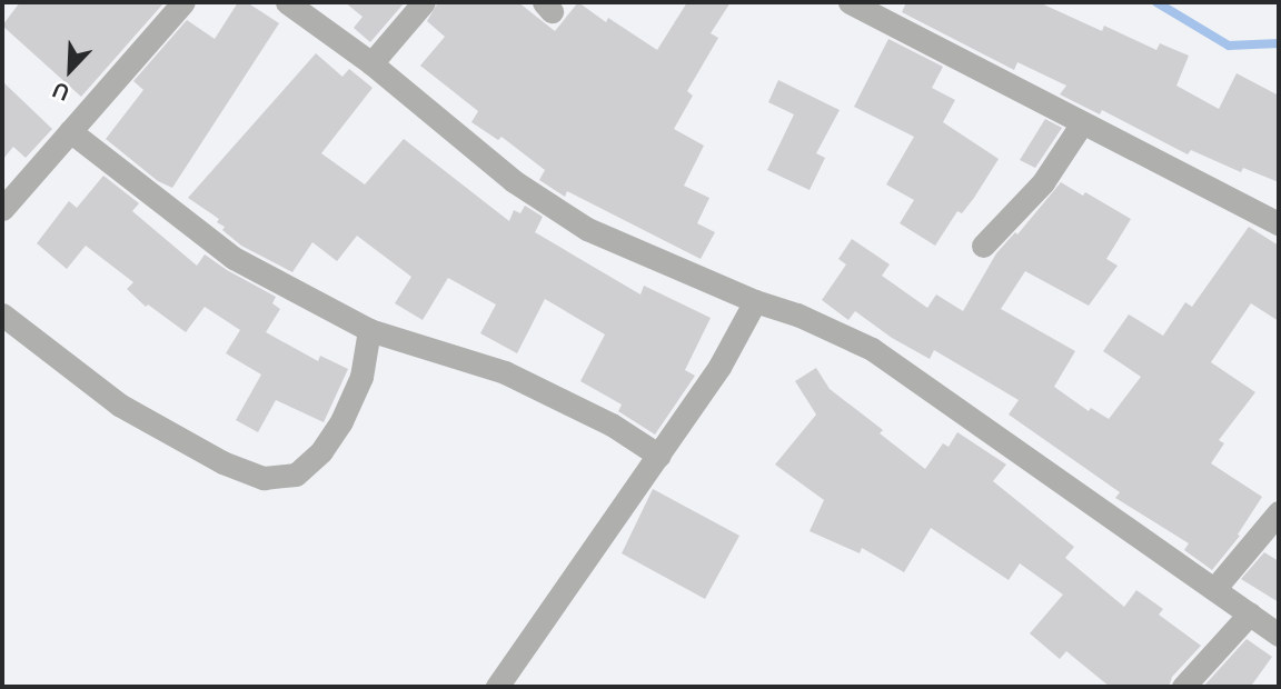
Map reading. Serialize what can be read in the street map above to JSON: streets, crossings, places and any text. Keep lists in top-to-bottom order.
{
  "north": "bottom left"
}
